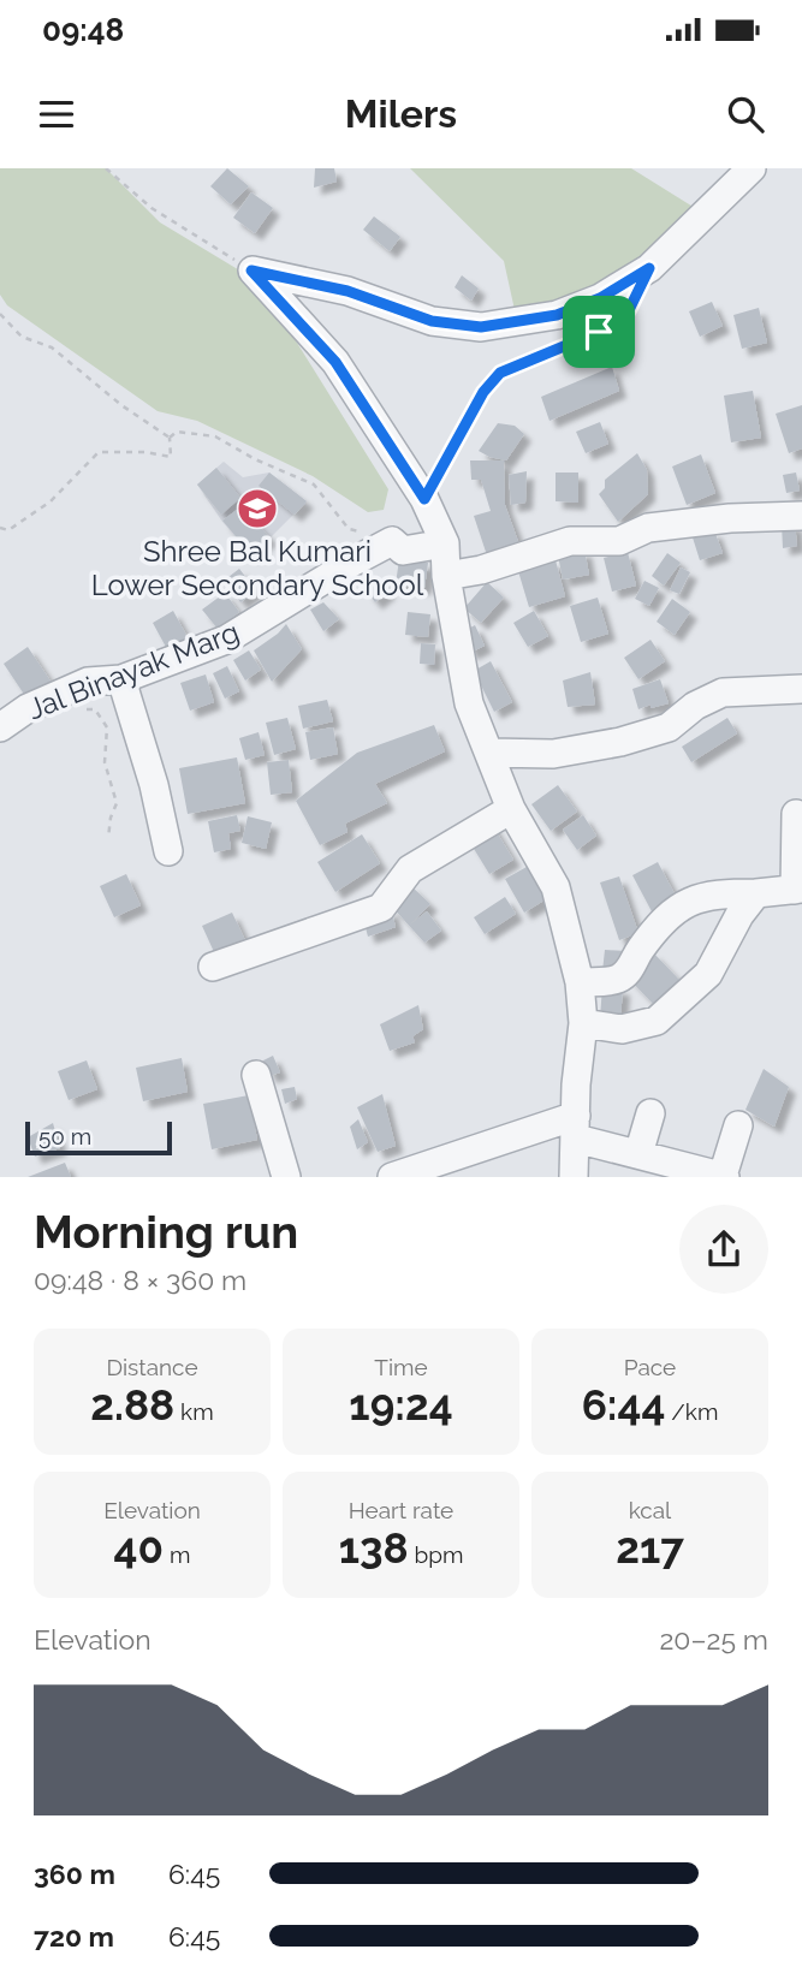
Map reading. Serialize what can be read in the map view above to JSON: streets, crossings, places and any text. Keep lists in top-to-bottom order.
{
  "streets": {
    "street": ["Jal Binayak Marg"]
  },
  "places": {
    "school or university": ["Shree Bal Kumari Lower Secondary School"]
  },
  "scale_bar": "50 m",
  "page": {
    "status": "09:48",
    "header": "Milers",
    "scale": "50 m",
    "heading": ["Morning run", "09:48 · 8 × 360 m"],
    "stats": [
      ["Distance", "2.88 km"],
      ["Time", "19:24"],
      ["Pace", "6:44 /km"],
      ["Elevation", "40 m"],
      ["Heart rate", "138 bpm"],
      ["kcal", "217"]
    ],
    "chart": ["Elevation", "20–25 m"],
    "list": [
      {
        "name": "360 m",
        "note": "6:45"
      },
      {
        "name": "720 m",
        "note": "6:45"
      }
    ]
  }
}
